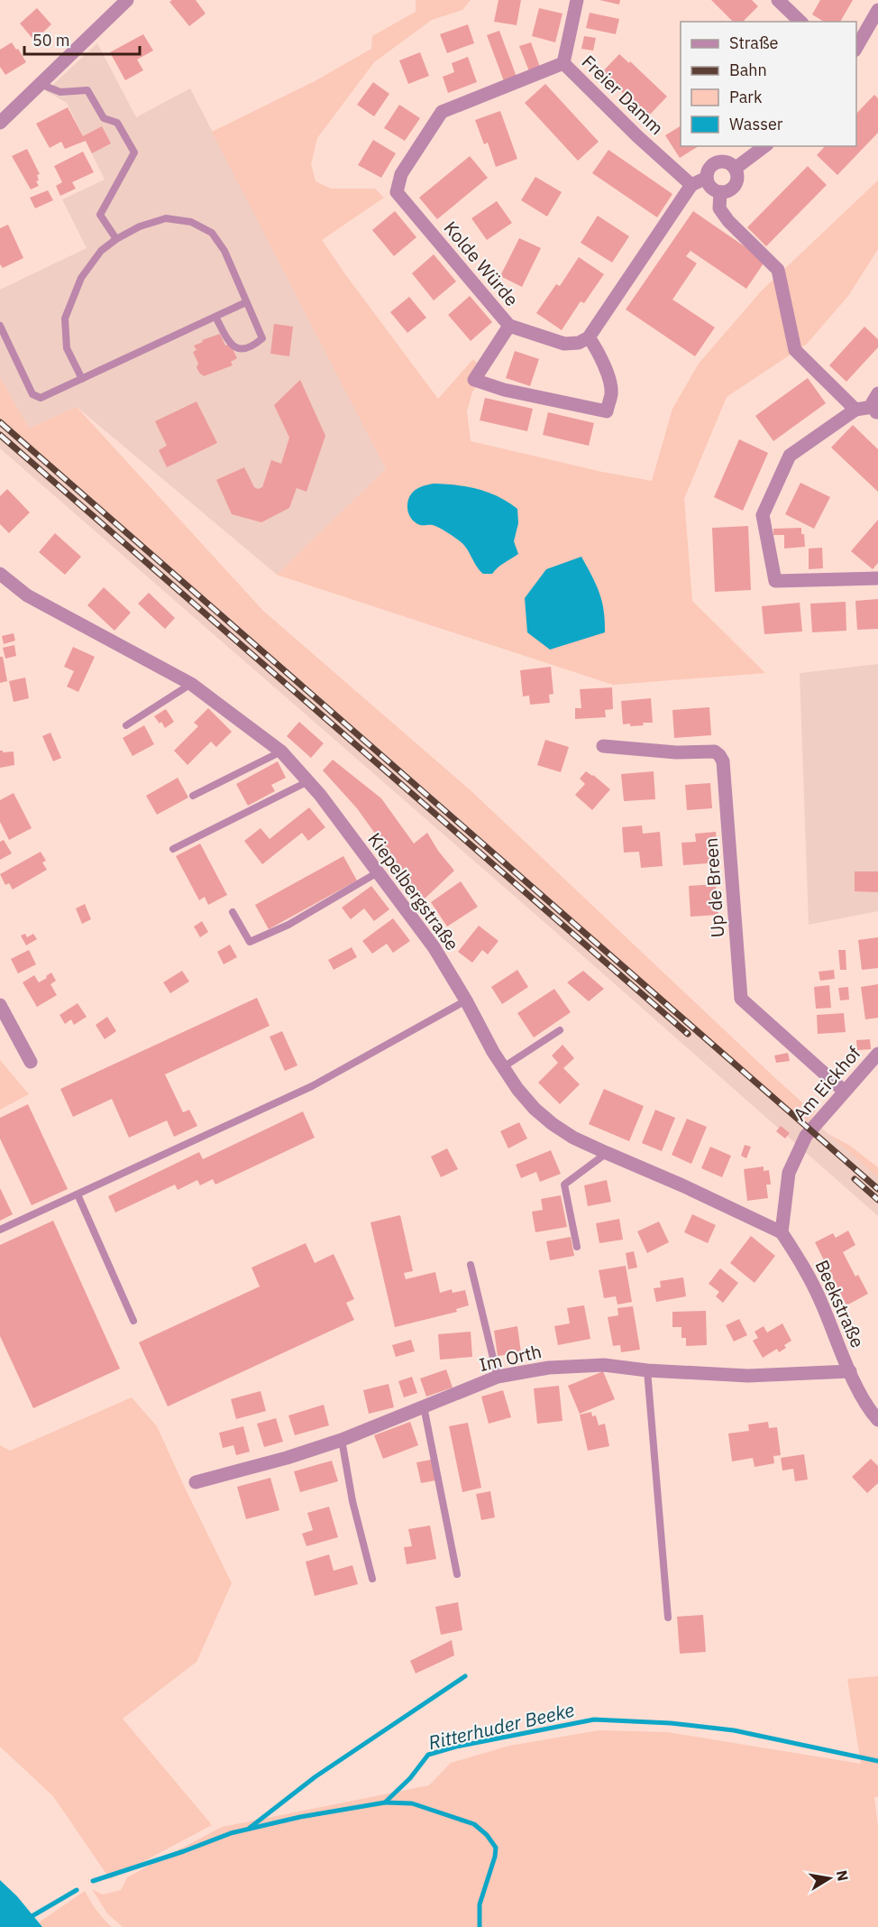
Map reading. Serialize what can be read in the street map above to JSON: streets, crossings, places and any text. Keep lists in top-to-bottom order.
{
  "streets": {
    "street": [
      "Freier Damm",
      "Kolde Würde",
      "Up de Breen",
      "Kiepelbergstraße",
      "Am Eickhof",
      "Beekstraße",
      "Im Orth"
    ]
  },
  "crossings": [
    ["Freier Damm", "Kolde Würde"],
    ["Up de Breen", "Am Eickhof"],
    ["Kiepelbergstraße", "Am Eickhof"],
    ["Kiepelbergstraße", "Beekstraße"],
    ["Am Eickhof", "Beekstraße"],
    ["Beekstraße", "Im Orth"]
  ],
  "water": ["Ritterhuder Beeke"],
  "legend": [
    "Straße",
    "Bahn",
    "Park",
    "Wasser"
  ],
  "scale_bar": "50 m",
  "north": "right"
}
